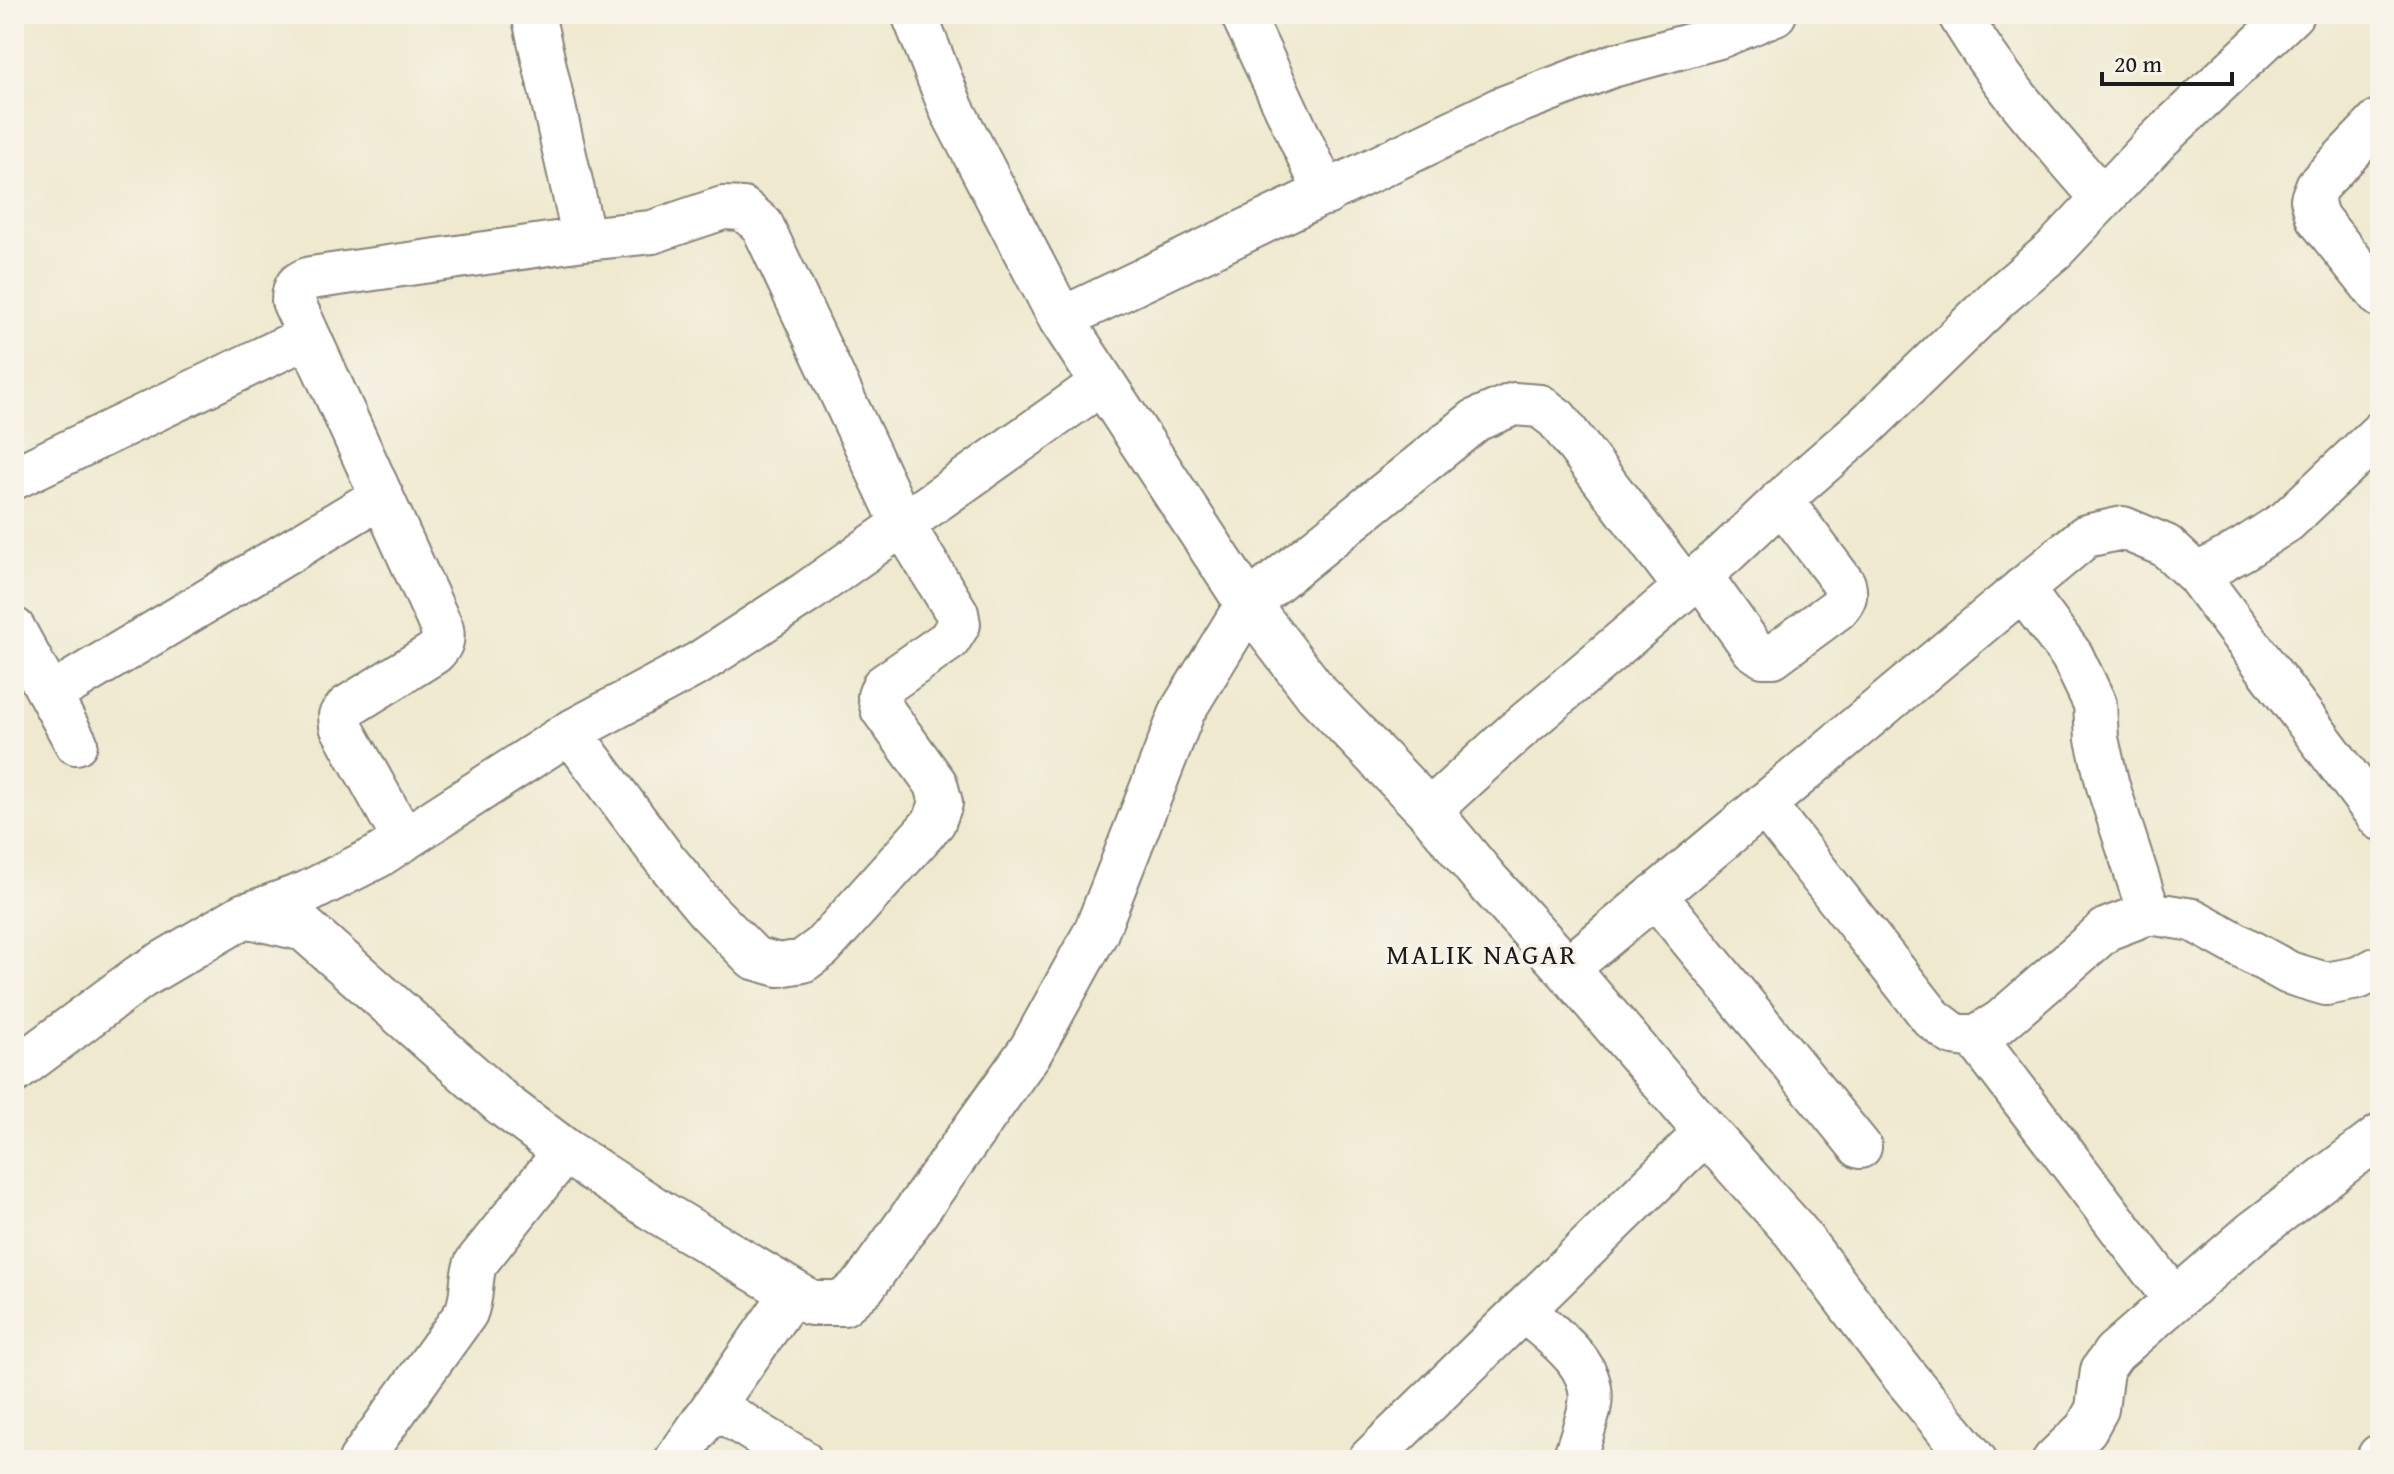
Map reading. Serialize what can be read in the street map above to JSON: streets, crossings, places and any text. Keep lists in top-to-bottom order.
{
  "districts": ["MALIK NAGAR"],
  "scale_bar": "20 m"
}
